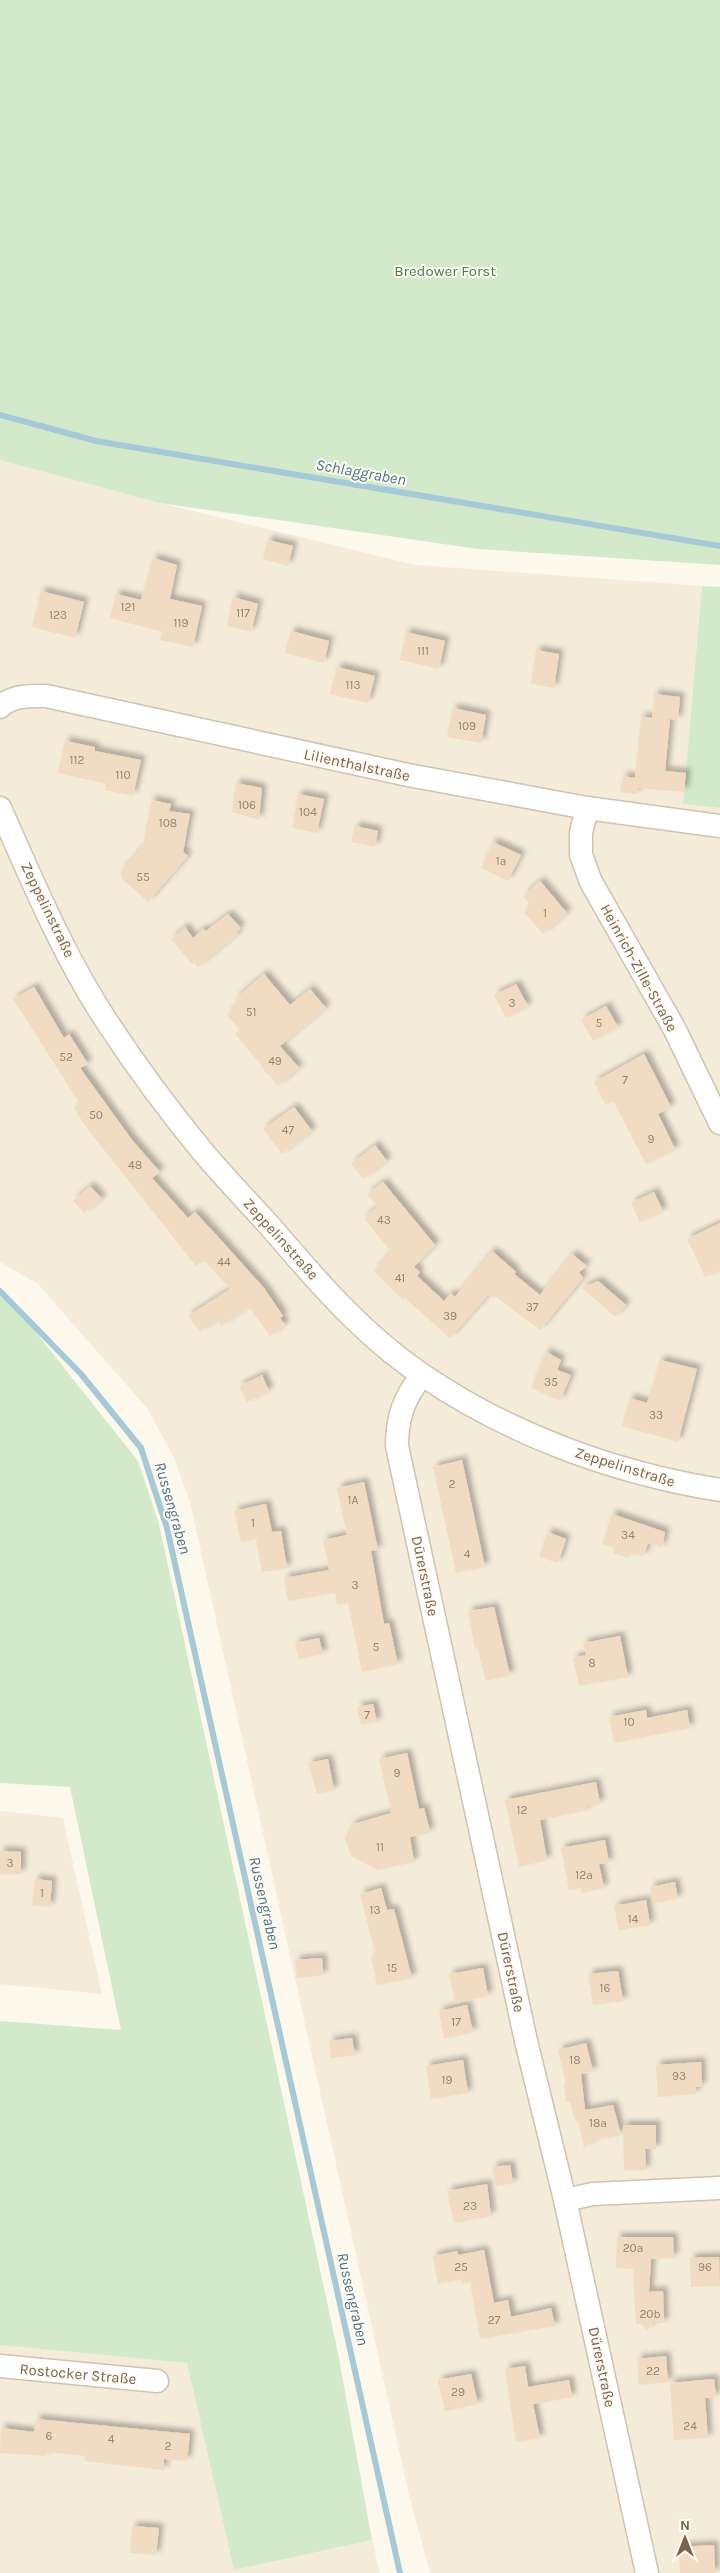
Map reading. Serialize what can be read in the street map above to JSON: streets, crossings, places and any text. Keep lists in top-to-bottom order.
{
  "streets": {
    "street": [
      "Lilienthalstraße",
      "Zeppelinstraße",
      "Heinrich-Zille-Straße",
      "Dürerstraße",
      "Rostocker Straße"
    ]
  },
  "crossings": [
    ["Lilienthalstraße", "Heinrich-Zille-Straße"],
    ["Zeppelinstraße", "Dürerstraße"]
  ],
  "water": ["Schlaggraben", "Russengraben"],
  "parks": ["Bredower Forst"],
  "house_numbers": [
    "121",
    "117",
    "123",
    "119",
    "111",
    "113",
    "109",
    "112",
    "110",
    "106",
    "104",
    "108",
    "1a",
    "55",
    "1",
    "3",
    "51",
    "5",
    "52",
    "49",
    "7",
    "50",
    "47",
    "9",
    "48",
    "43",
    "44",
    "41",
    "37",
    "39",
    "35",
    "33",
    "2",
    "1A",
    "1",
    "34",
    "4",
    "3",
    "5",
    "8",
    "7",
    "10",
    "9",
    "12",
    "11",
    "3",
    "12a",
    "1",
    "13",
    "14",
    "15",
    "16",
    "17",
    "18",
    "93",
    "19",
    "18a",
    "23",
    "20a",
    "25",
    "96",
    "20b",
    "27",
    "22",
    "29",
    "24",
    "6",
    "4",
    "2"
  ],
  "north": "top"
}
